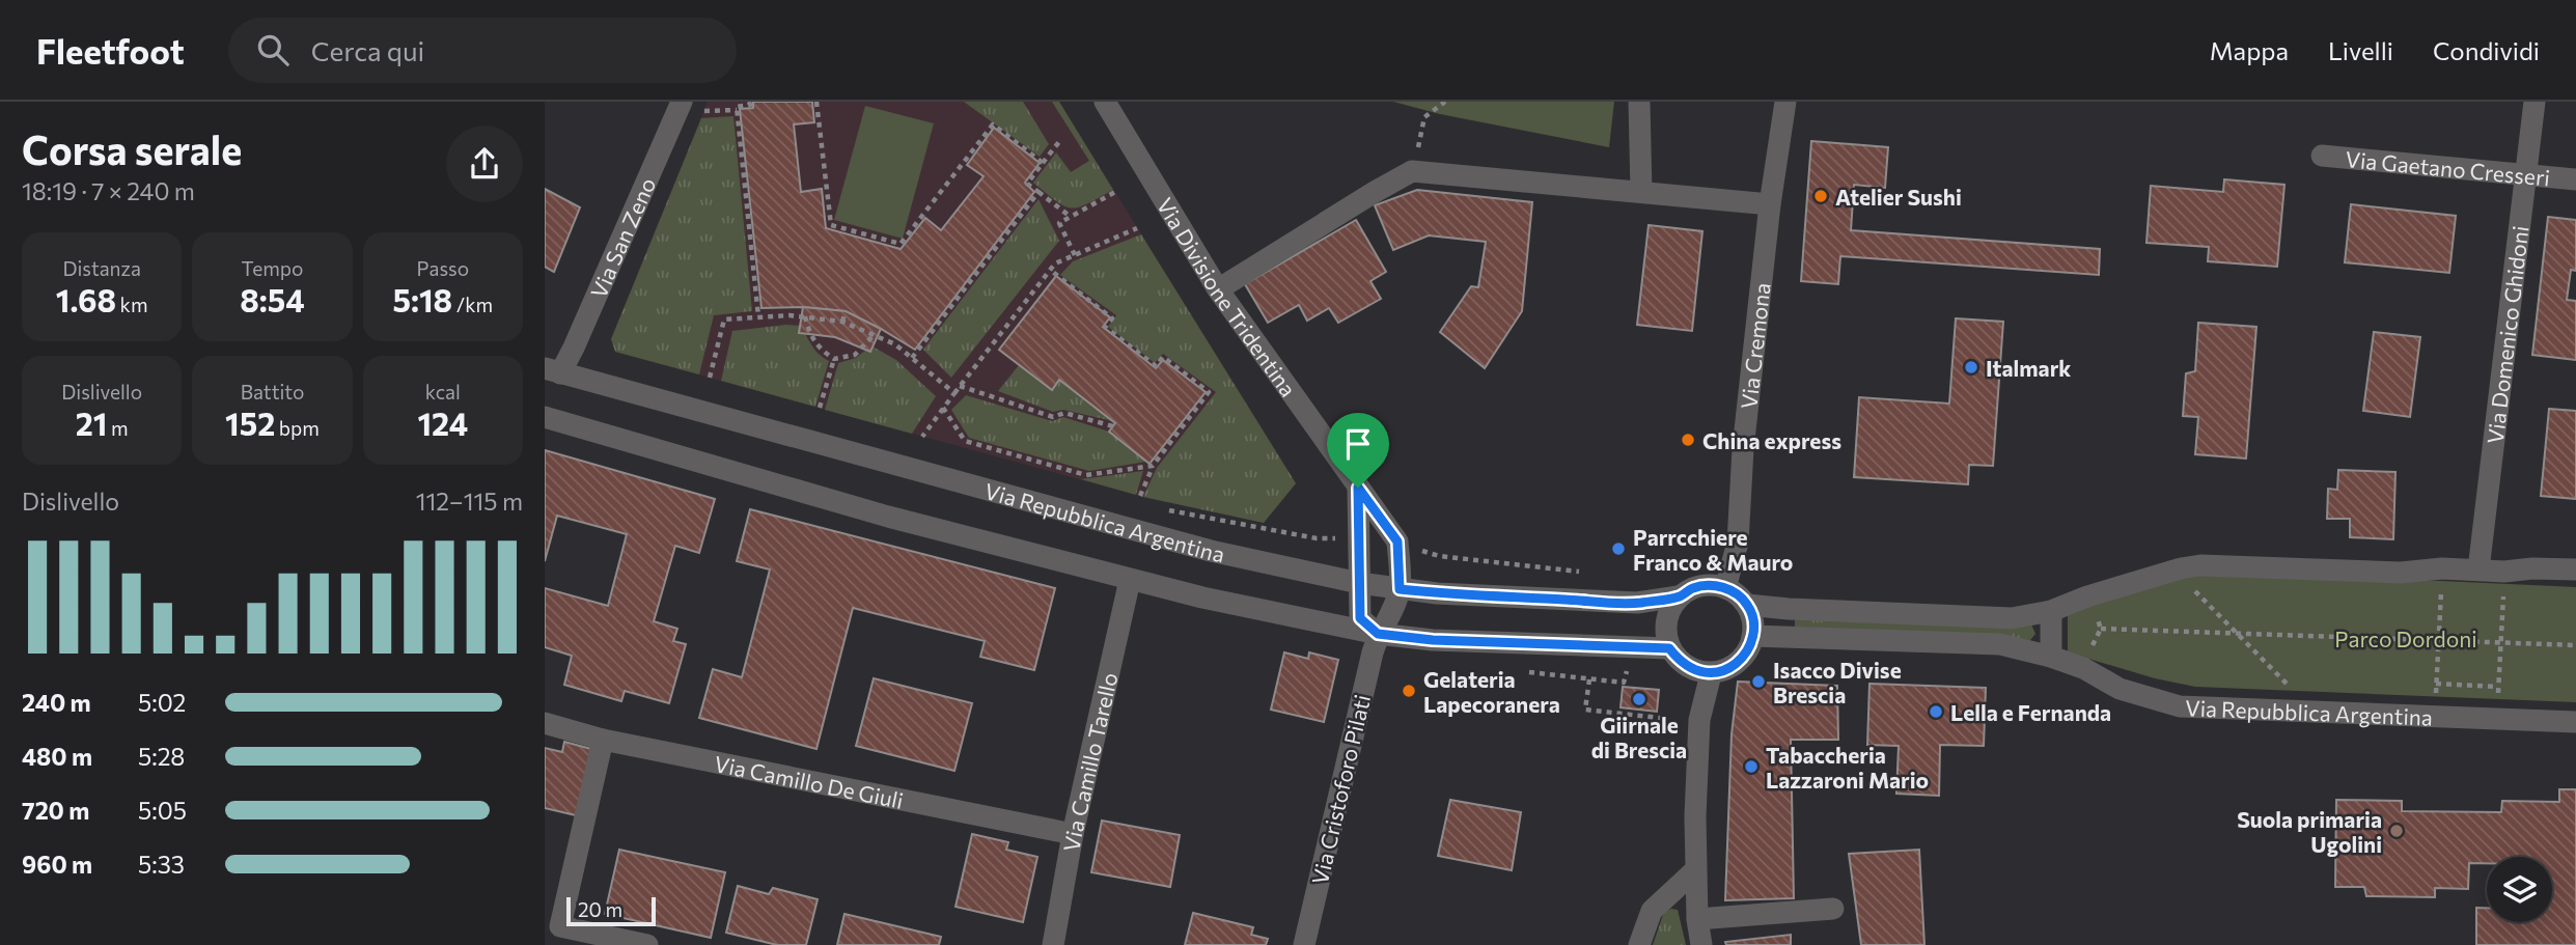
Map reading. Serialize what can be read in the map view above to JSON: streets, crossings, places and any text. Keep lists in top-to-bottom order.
{
  "streets": {
    "street": [
      "Via Gaetano Cresseri",
      "Via San Zeno",
      "Via Divisione Tridentina",
      "Via Domenico Ghidoni",
      "Via Cremona",
      "Via Repubblica Argentina",
      "Via Camillo Tarello",
      "Via Camillo De Giuli",
      "Via Cristoforo Pilati"
    ]
  },
  "crossings": [
    ["Via Gaetano Cresseri", "Via Domenico Ghidoni"],
    ["Via San Zeno", "Via Repubblica Argentina"],
    ["Via Cremona", "Via Repubblica Argentina"],
    ["Via Camillo Tarello", "Via Camillo De Giuli"]
  ],
  "parks": ["Parco Dordoni"],
  "places": [
    "Atelier Sushi",
    "Italmark",
    "China express",
    "Parrcchiere Franco & Mauro",
    "Isacco Divise Brescia",
    "Gelateria Lapecoranera",
    "Giirnale di Brescia",
    "Lella e Fernanda",
    "Tabaccheria Lazzaroni Mario",
    "Suola primaria Ugolini"
  ],
  "scale_bar": "20 m",
  "page": {
    "header": "Fleetfoot",
    "search": "Cerca qui",
    "nav": ["Mappa", "Livelli", "Condividi"],
    "heading": ["Corsa serale", "18:19 · 7 × 240 m"],
    "stats": [
      ["Distanza", "1.68 km"],
      ["Tempo", "8:54"],
      ["Passo", "5:18 /km"],
      ["Dislivello", "21 m"],
      ["Battito", "152 bpm"],
      ["kcal", "124"]
    ],
    "chart": ["Dislivello", "112–115 m"],
    "list": [
      {
        "name": "240 m",
        "note": "5:02"
      },
      {
        "name": "480 m",
        "note": "5:28"
      },
      {
        "name": "720 m",
        "note": "5:05"
      },
      {
        "name": "960 m",
        "note": "5:33"
      }
    ],
    "scale": "20 m"
  }
}
